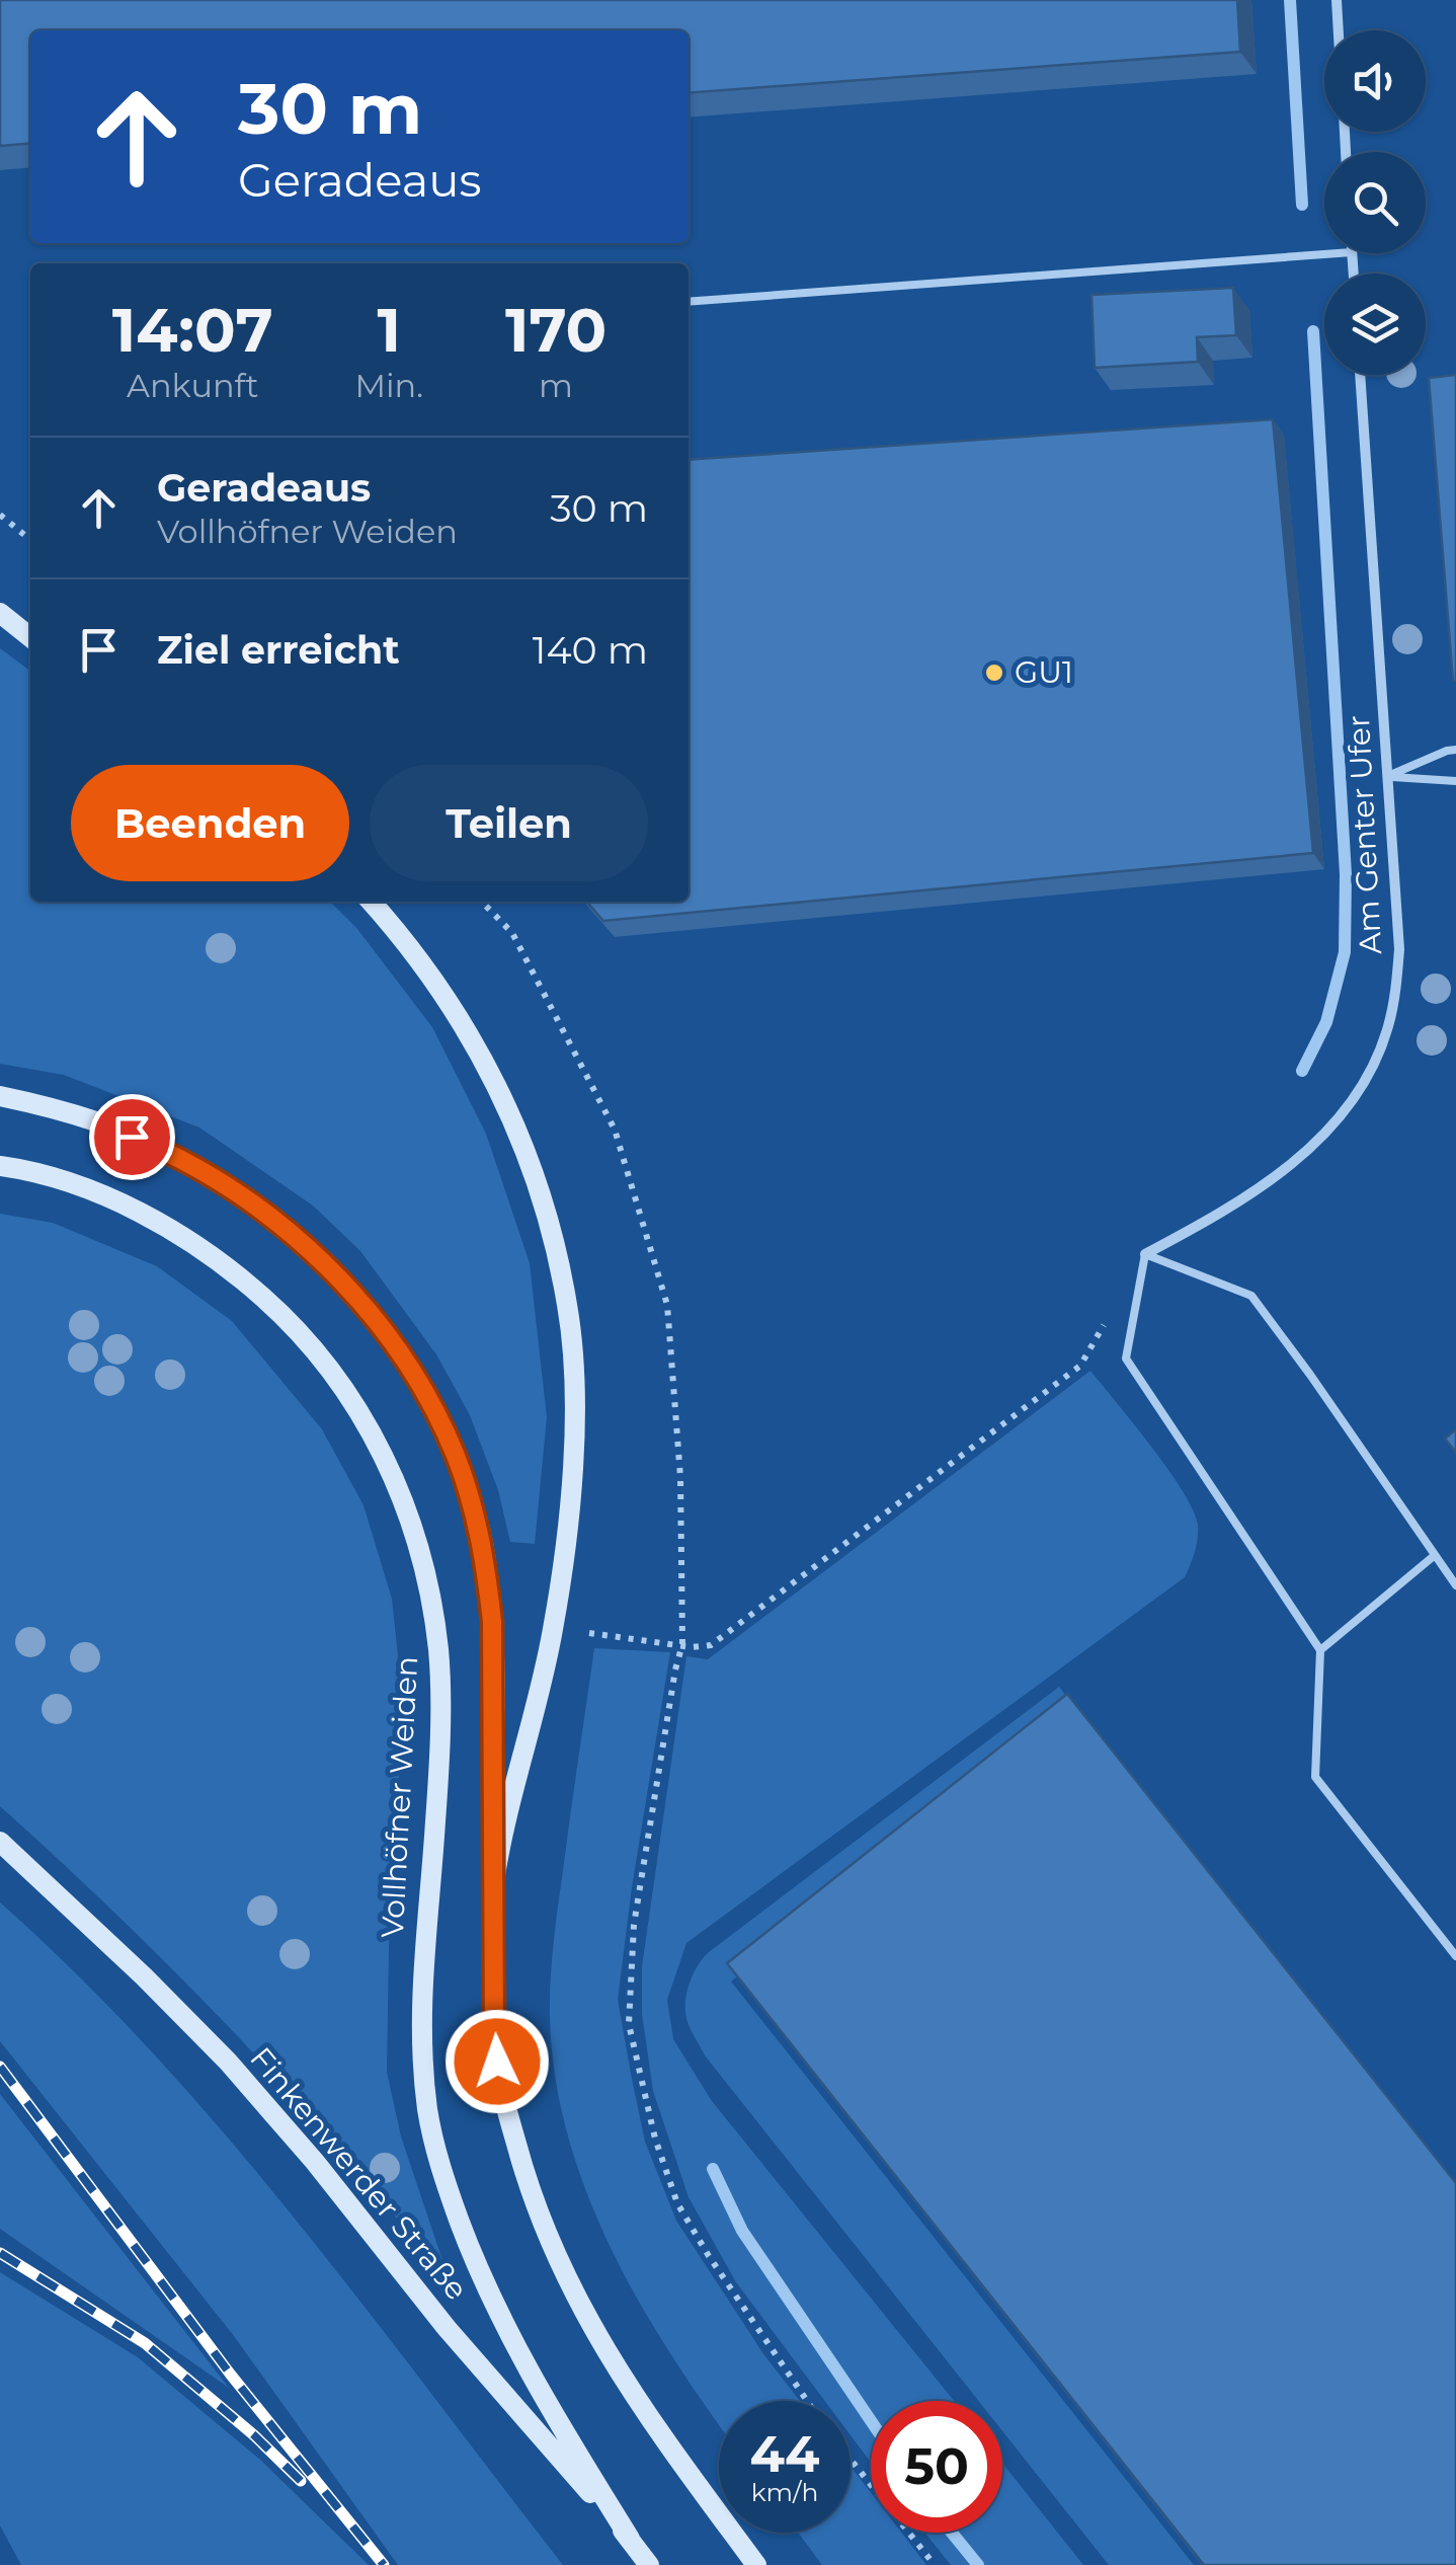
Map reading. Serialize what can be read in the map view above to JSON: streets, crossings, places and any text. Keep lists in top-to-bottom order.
{
  "streets": {
    "main road": ["Vollhöfner Weiden", "Finkenwerder Straße"],
    "street": ["Am Genter Ufer"]
  },
  "crossings": [
    ["Vollhöfner Weiden", "Finkenwerder Straße"]
  ],
  "places": ["GU1"],
  "page": {
    "turn": ["30 m", "Geradeaus"],
    "eta": [
      "14:07",
      "Ankunft",
      "1",
      "Min.",
      "170",
      "m"
    ],
    "list": [
      {
        "name": "Geradeaus",
        "note": "Vollhöfner Weiden",
        "value": "30 m"
      },
      {
        "name": "Ziel erreicht",
        "value": "140 m"
      }
    ],
    "buttons": ["Beenden", "Teilen"],
    "speed": "44 km/h",
    "limit": "50"
  }
}
